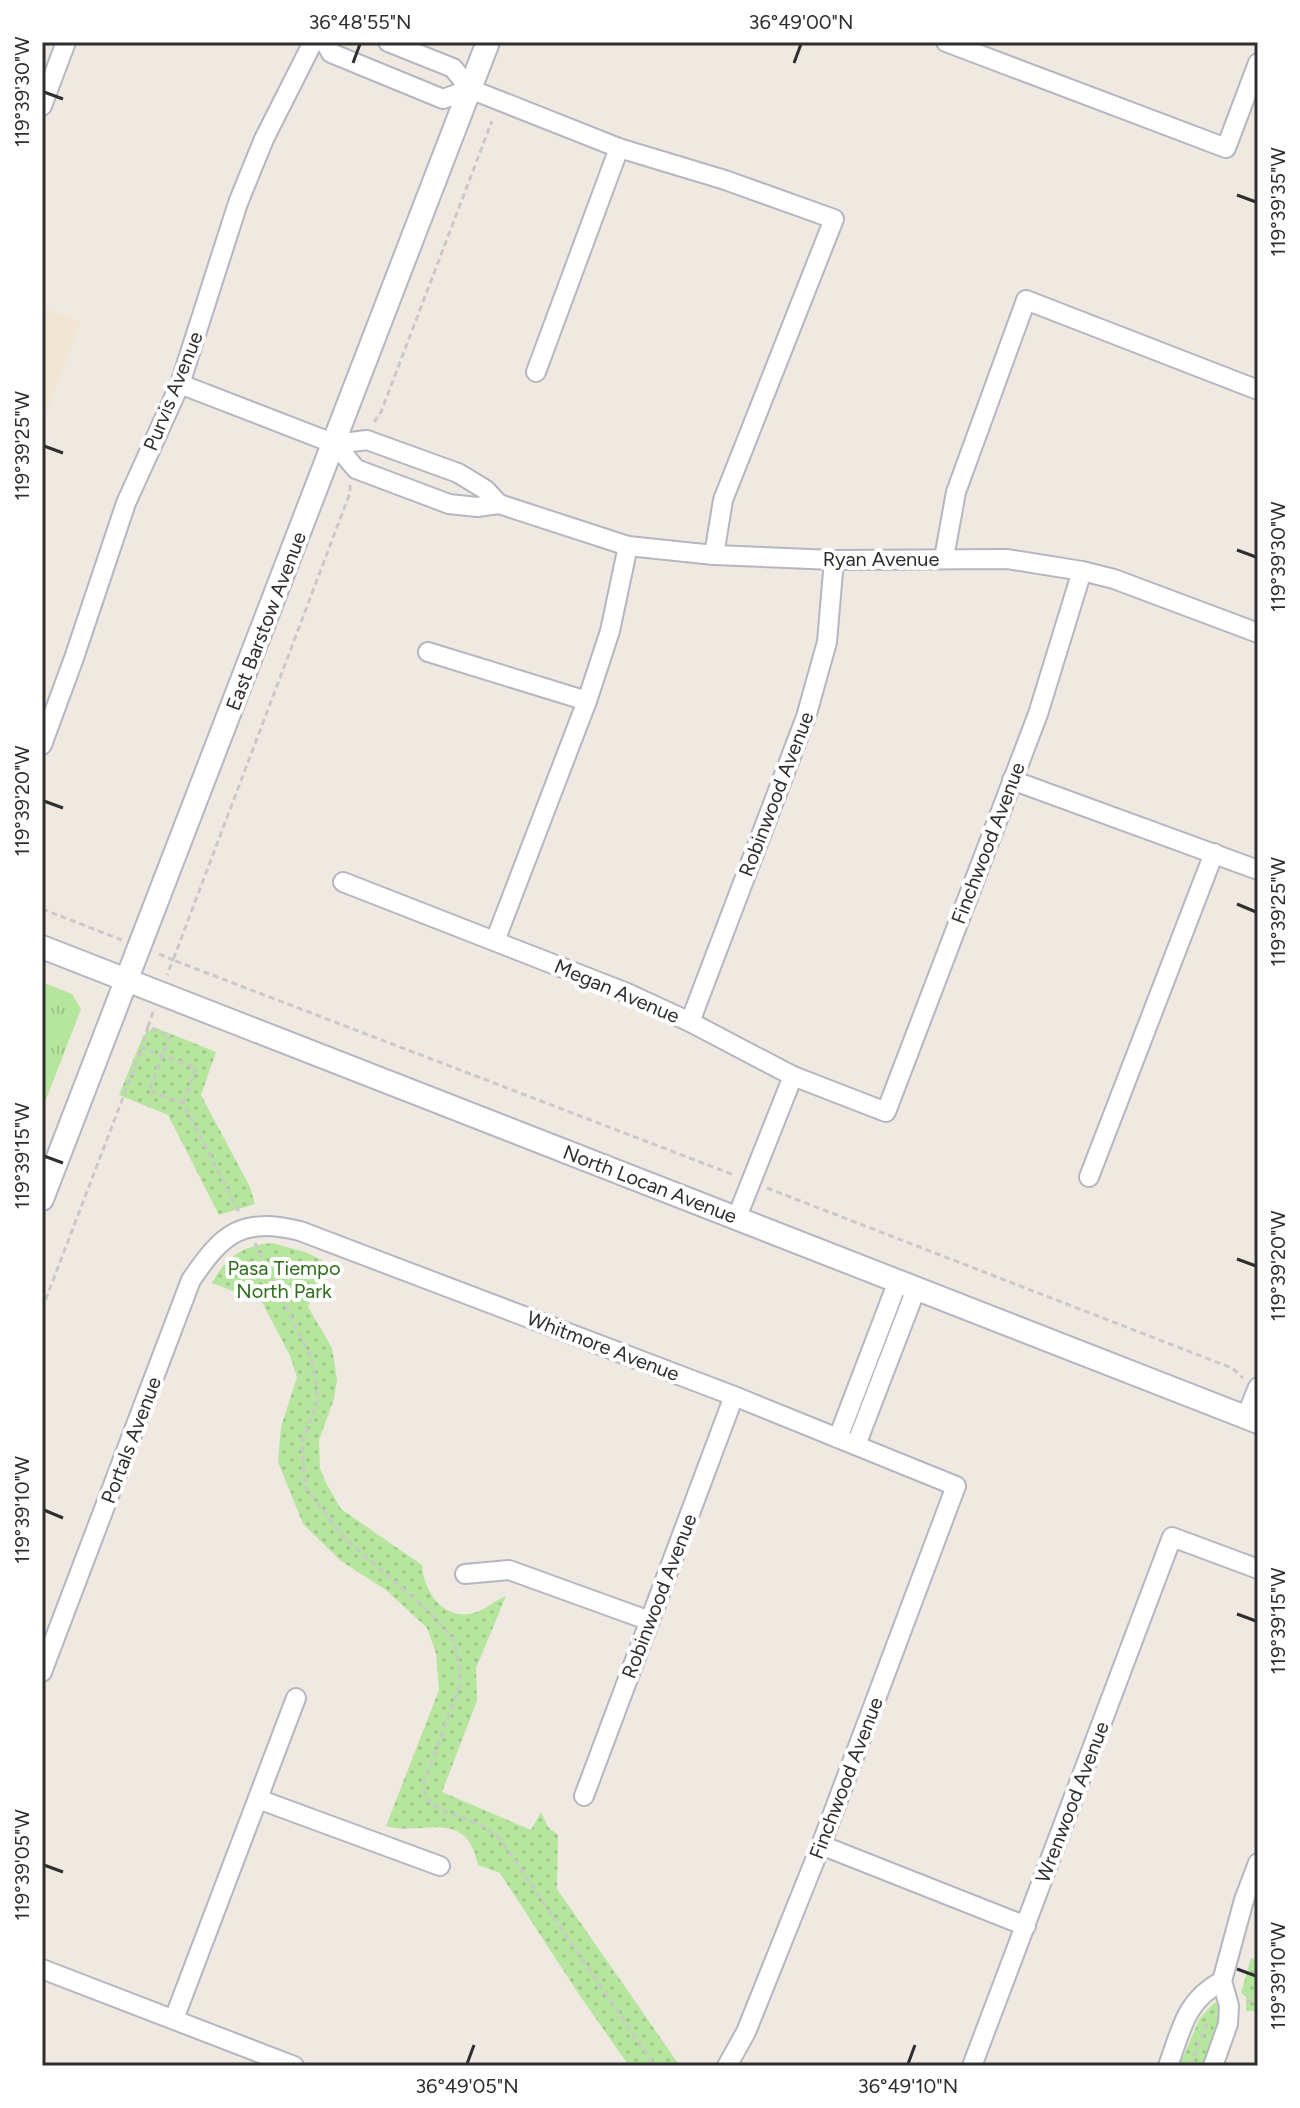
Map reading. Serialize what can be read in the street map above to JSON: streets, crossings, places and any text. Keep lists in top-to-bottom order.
{
  "streets": {
    "street": [
      "Purvis Avenue",
      "Ryan Avenue",
      "East Barstow Avenue",
      "Robinwood Avenue",
      "Finchwood Avenue",
      "Megan Avenue",
      "North Locan Avenue",
      "Whitmore Avenue",
      "Portals Avenue",
      "Wrenwood Avenue"
    ]
  },
  "crossings": [
    ["Ryan Avenue", "East Barstow Avenue"],
    ["Ryan Avenue", "Robinwood Avenue"],
    ["Ryan Avenue", "Finchwood Avenue"],
    ["East Barstow Avenue", "North Locan Avenue"],
    ["Robinwood Avenue", "Megan Avenue"],
    ["Robinwood Avenue", "Whitmore Avenue"],
    ["Finchwood Avenue", "Megan Avenue"],
    ["Finchwood Avenue", "Whitmore Avenue"],
    ["Whitmore Avenue", "Portals Avenue"]
  ],
  "parks": ["Pasa Tiempo North Park"],
  "coordinates": [
    "36°48'55\"N",
    "36°49'00\"N",
    "119°39'30\"W",
    "119°39'35\"W",
    "119°39'25\"W",
    "119°39'20\"W",
    "119°39'15\"W",
    "119°39'10\"W",
    "119°39'05\"W",
    "36°49'05\"N",
    "36°49'10\"N"
  ]
}
